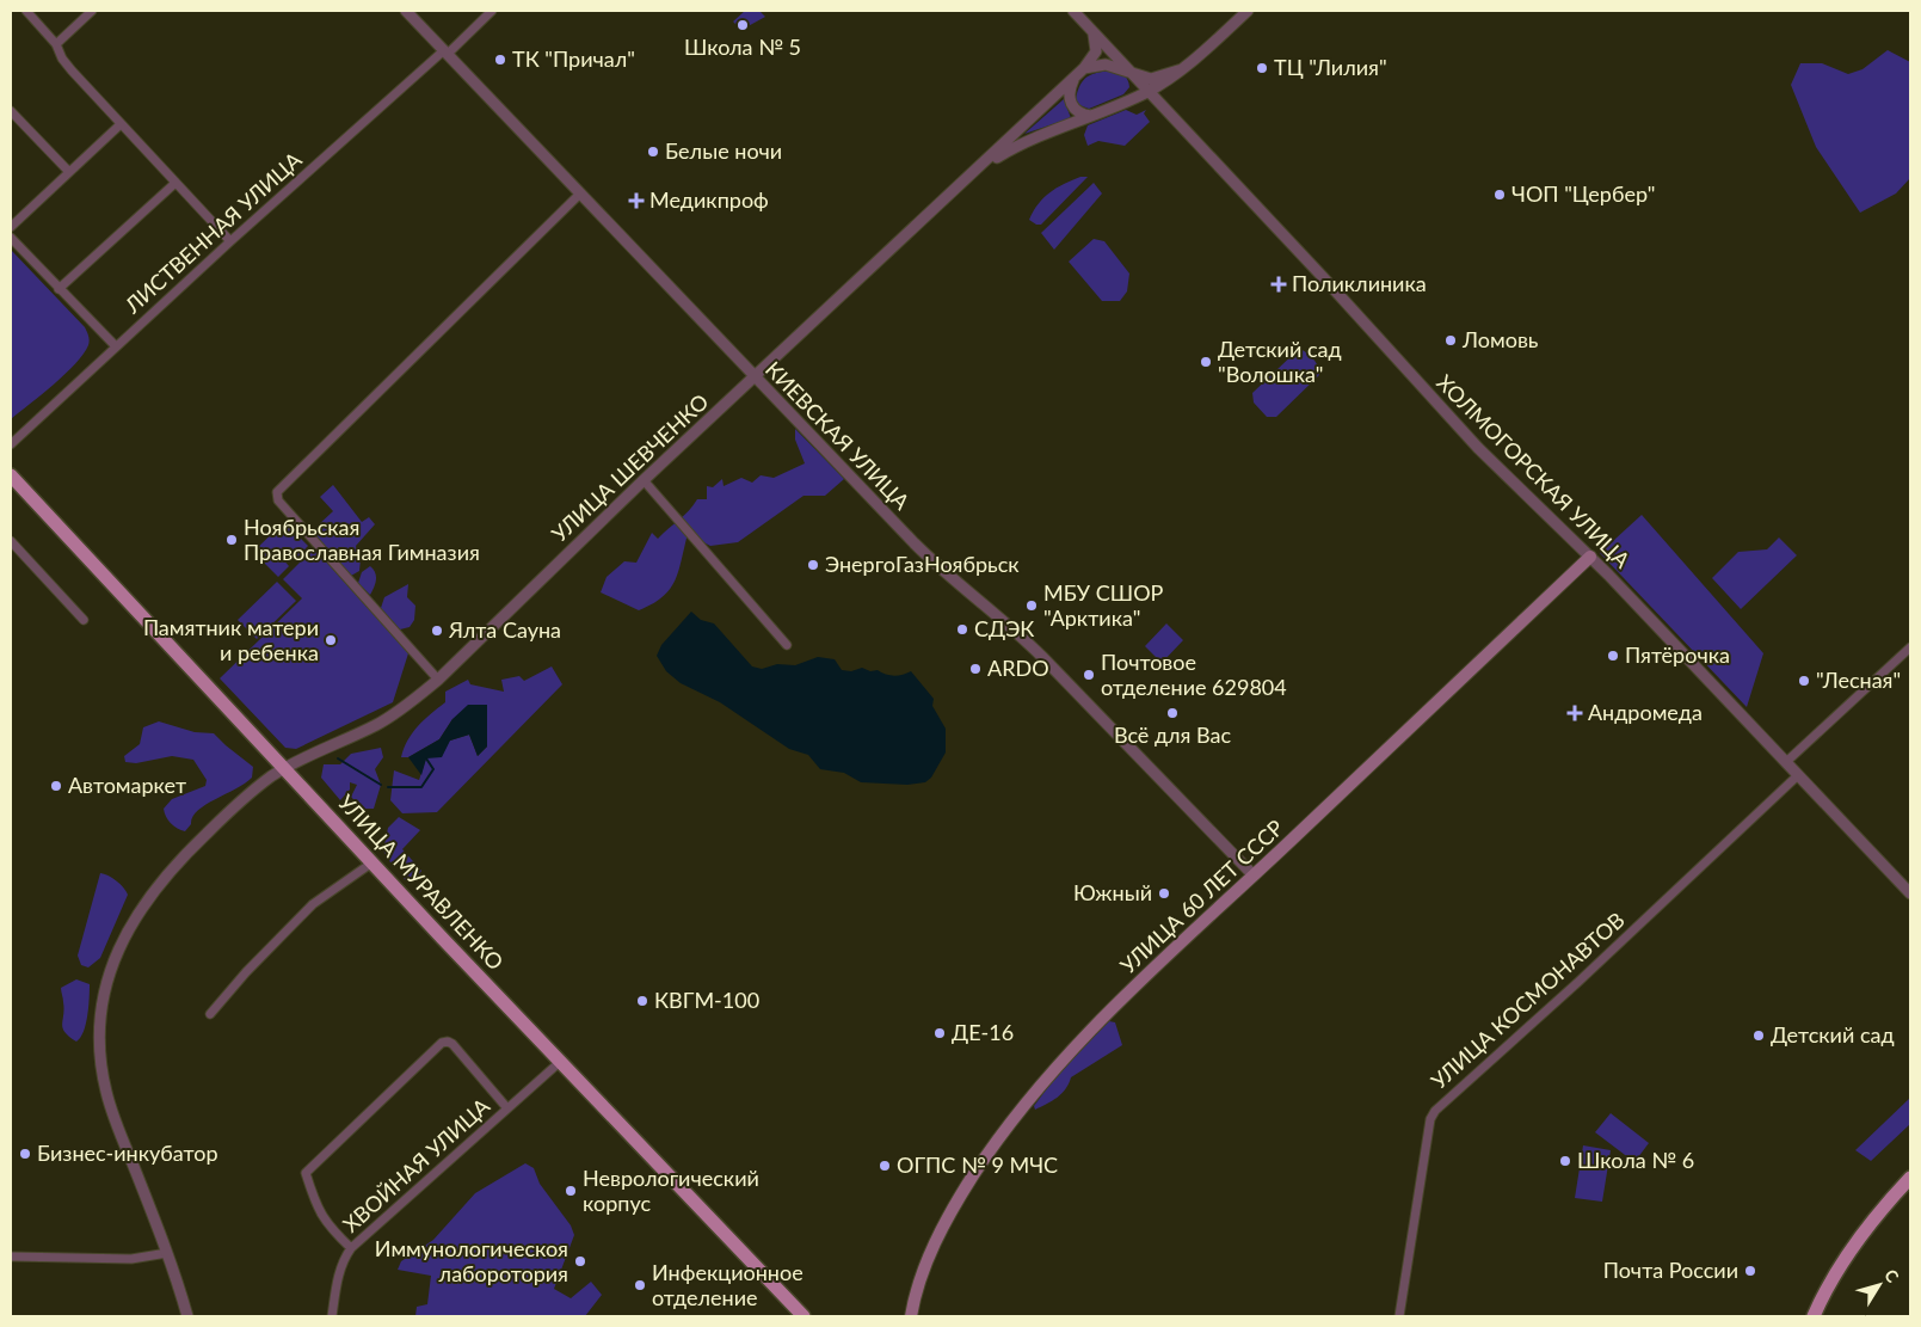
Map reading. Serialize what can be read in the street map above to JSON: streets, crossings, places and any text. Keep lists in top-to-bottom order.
{
  "streets": {
    "main road": ["УЛИЦА МУРАВЛЕНКО", "УЛИЦА 60 ЛЕТ СССР"],
    "street": [
      "ЛИСТВЕННАЯ УЛИЦА",
      "КИЕВСКАЯ УЛИЦА",
      "УЛИЦА ШЕВЧЕНКО",
      "ХОЛМОГОРСКАЯ УЛИЦА",
      "УЛИЦА КОСМОНАВТОВ",
      "ХВОЙНАЯ УЛИЦА"
    ]
  },
  "crossings": [
    ["ЛИСТВЕННАЯ УЛИЦА", "КИЕВСКАЯ УЛИЦА"],
    ["КИЕВСКАЯ УЛИЦА", "УЛИЦА ШЕВЧЕНКО"],
    ["КИЕВСКАЯ УЛИЦА", "УЛИЦА 60 ЛЕТ СССР"],
    ["УЛИЦА ШЕВЧЕНКО", "УЛИЦА МУРАВЛЕНКО"],
    ["ХОЛМОГОРСКАЯ УЛИЦА", "УЛИЦА 60 ЛЕТ СССР"],
    ["ХОЛМОГОРСКАЯ УЛИЦА", "УЛИЦА КОСМОНАВТОВ"],
    ["УЛИЦА МУРАВЛЕНКО", "ХВОЙНАЯ УЛИЦА"]
  ],
  "places": {
    "other": [
      "Школа № 5",
      "ТК \"Причал\"",
      "ТЦ \"Лилия\"",
      "Белые ночи",
      "ЧОП \"Цербер\"",
      "Ломовь",
      "Детский сад \"Волошка\"",
      "Ноябрьская Православная Гимназия",
      "ЭнергоГазНоябрьск",
      "МБУ СШОР \"Арктика\"",
      "СДЭК",
      "Ялта Сауна",
      "Памятник матери и ребенка",
      "Пятёрочка",
      "ARDO",
      "Почтовое отделение 629804",
      "\"Лесная\"",
      "Всё для Вас",
      "Автомаркет",
      "Южный",
      "КВГМ-100",
      "ДЕ-16",
      "Детский сад",
      "Бизнес-инкубатор",
      "Школа № 6",
      "ОГПС № 9 МЧС",
      "Неврологический корпус",
      "Иммунологическоя лаборотория",
      "Почта России",
      "Инфекционное отделение"
    ],
    "health": ["Медикпроф", "Поликлиника", "Андромеда"]
  },
  "north": "top right"
}
